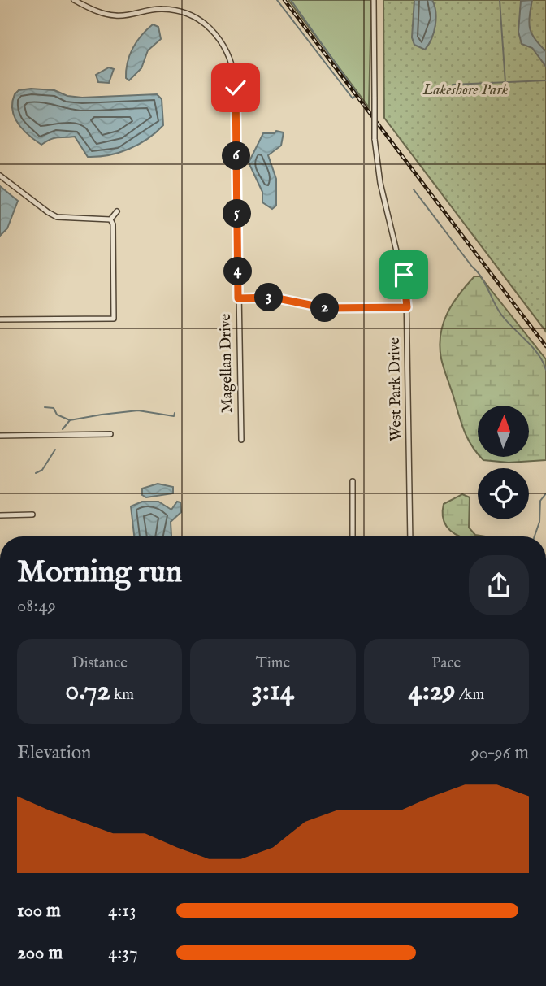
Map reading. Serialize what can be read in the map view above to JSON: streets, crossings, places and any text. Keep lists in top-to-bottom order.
{
  "streets": {
    "street": ["Magellan Drive", "West Park Drive"]
  },
  "parks": ["Lakeshore Park"],
  "north": "top",
  "page": {
    "pins": [
      "6",
      "5",
      "4",
      "3",
      "2"
    ],
    "heading": ["Morning run", "08:49"],
    "stats": [
      ["Distance", "0.72 km"],
      ["Time", "3:14"],
      ["Pace", "4:29 /km"]
    ],
    "chart": ["Elevation", "90–96 m"],
    "list": [
      {
        "name": "100 m",
        "note": "4:13"
      },
      {
        "name": "200 m",
        "note": "4:37"
      }
    ]
  }
}
